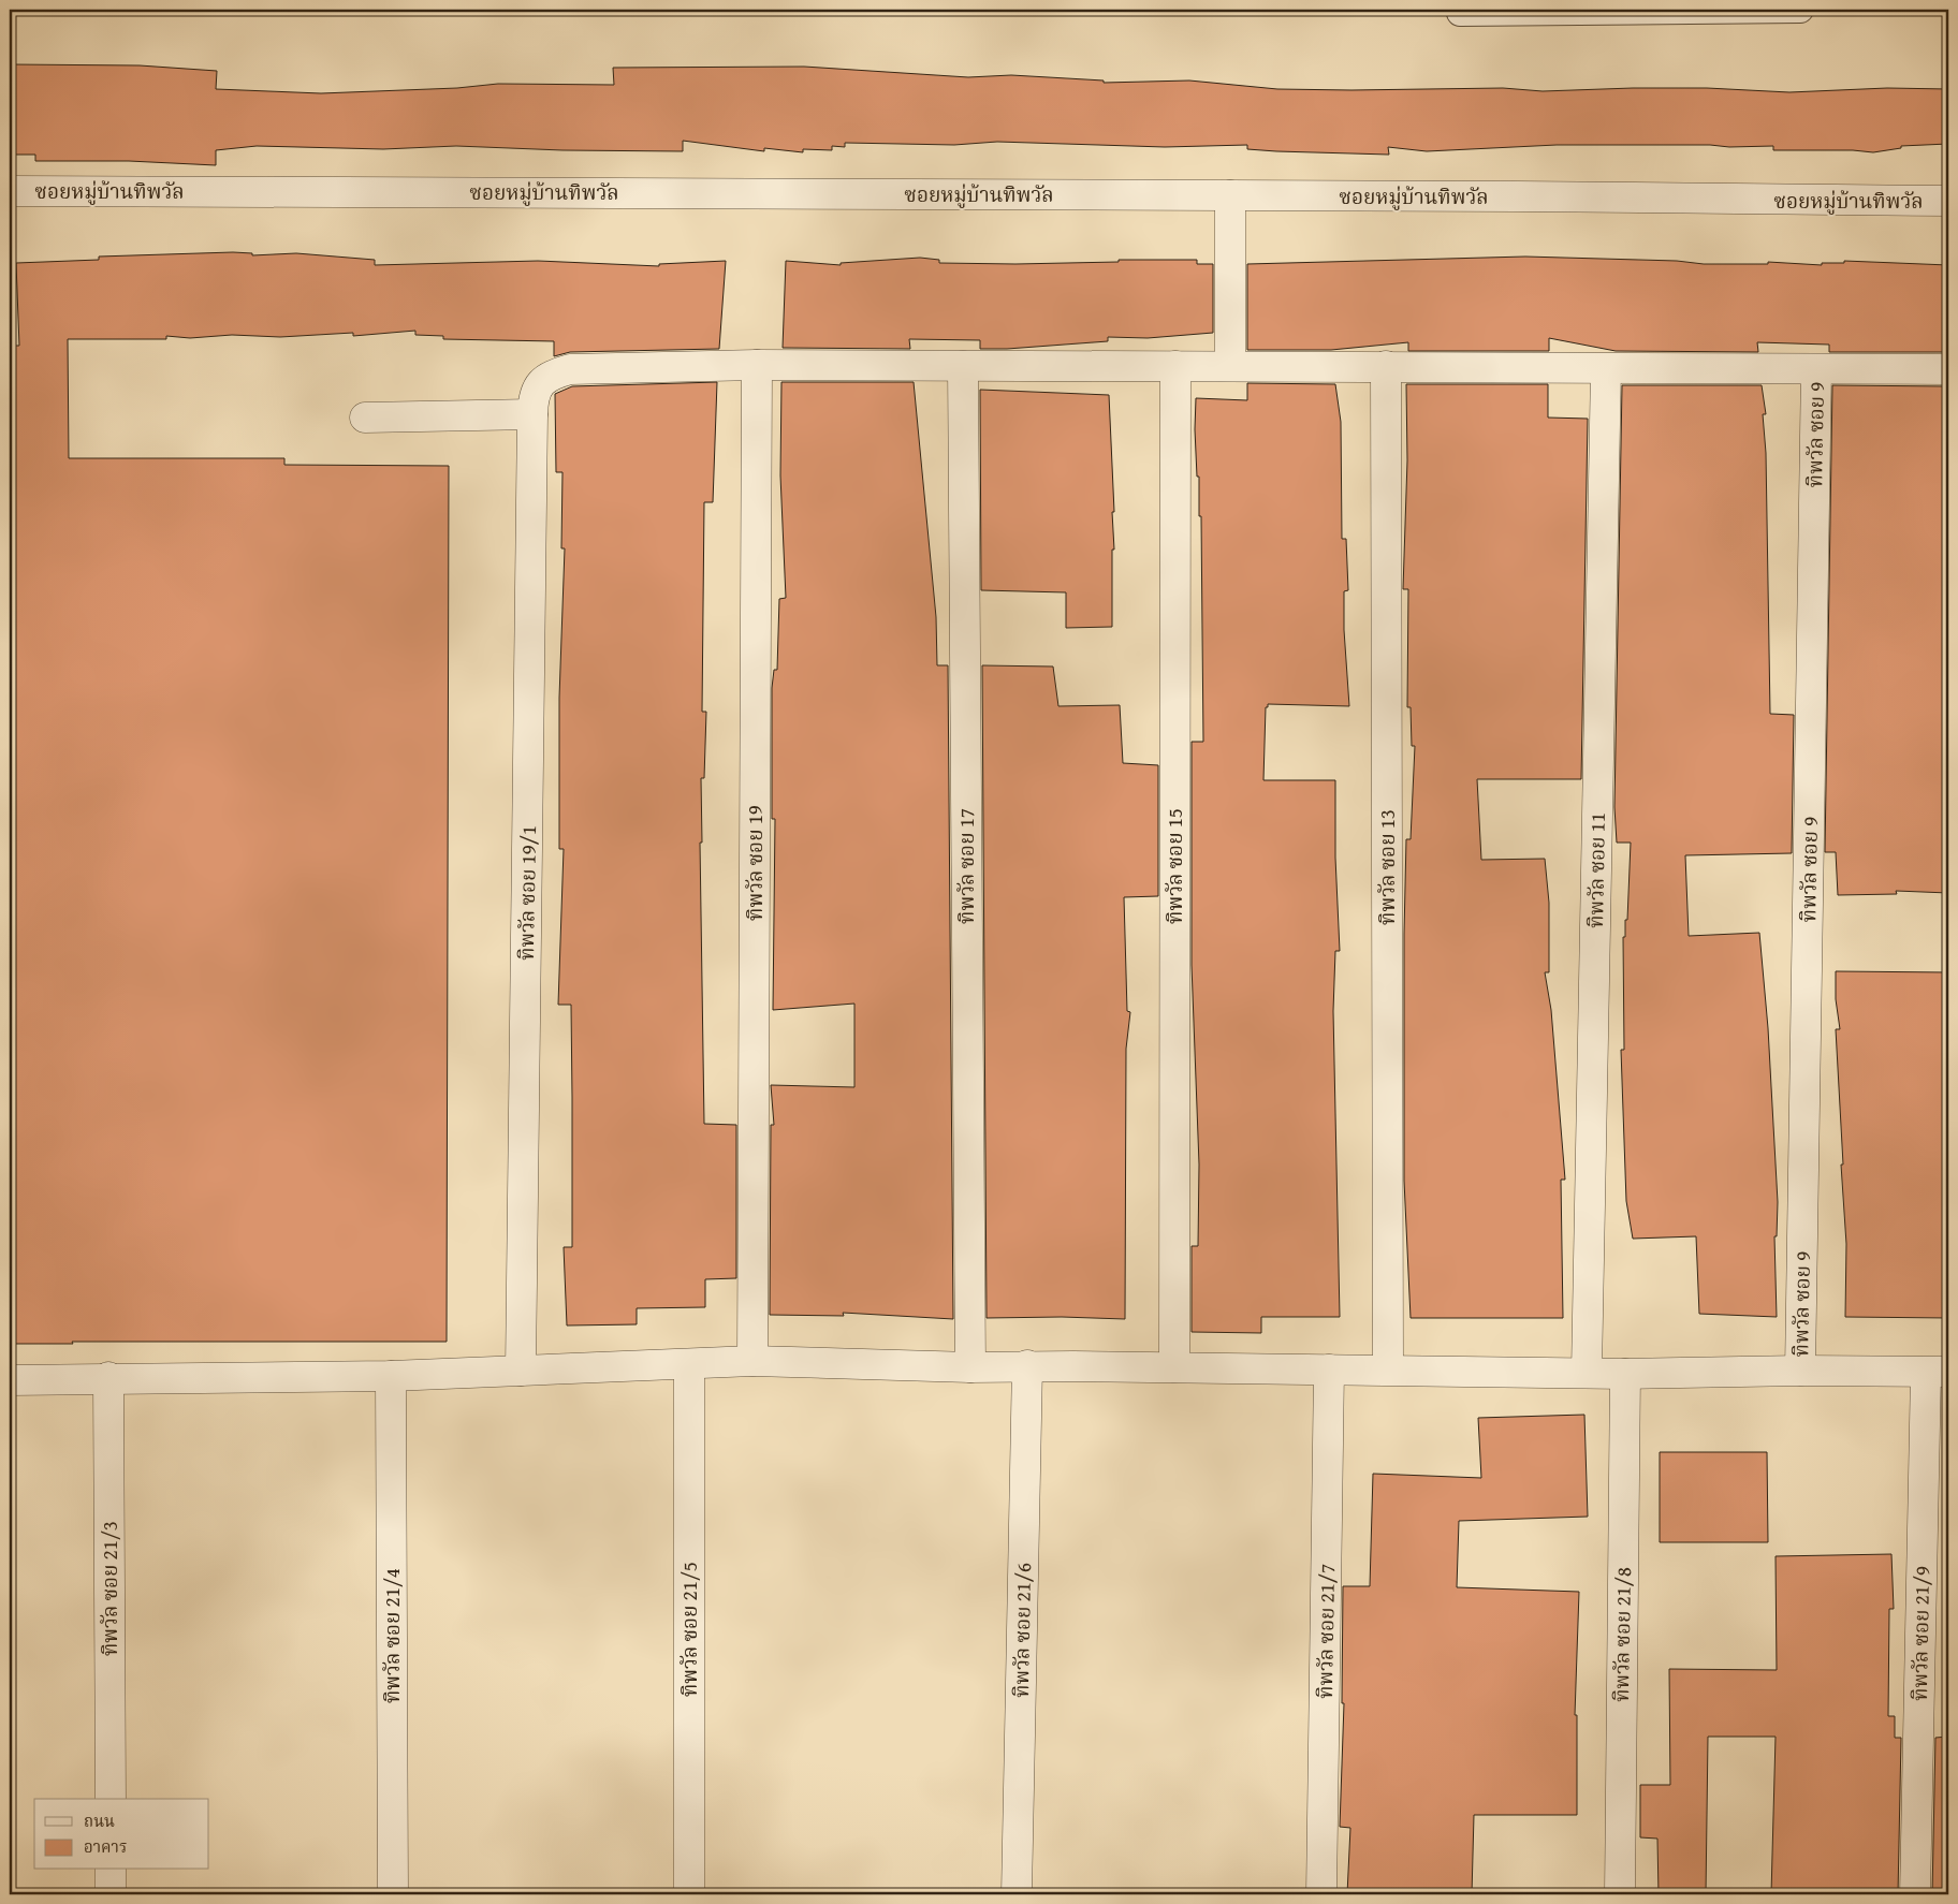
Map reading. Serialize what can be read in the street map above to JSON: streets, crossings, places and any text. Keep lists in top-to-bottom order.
{
  "streets": {
    "street": [
      "ซอยหมู่บ้านทิพวัล",
      "ทิพวัล ซอย 9",
      "ทิพวัล ซอย 19",
      "ทิพวัล ซอย 17",
      "ทิพวัล ซอย 15",
      "ทิพวัล ซอย 13",
      "ทิพวัล ซอย 11",
      "ทิพวัล ซอย 19/1",
      "ทิพวัล ซอย 21/3",
      "ทิพวัล ซอย 21/5",
      "ทิพวัล ซอย 21/6",
      "ทิพวัล ซอย 21/7",
      "ทิพวัล ซอย 21/9",
      "ทิพวัล ซอย 21/8",
      "ทิพวัล ซอย 21/4"
    ]
  },
  "crossings": [
    ["ทิพวัล ซอย 19", "ทิพวัล ซอย 19/1"]
  ],
  "legend": ["ถนน", "อาคาร"]
}
